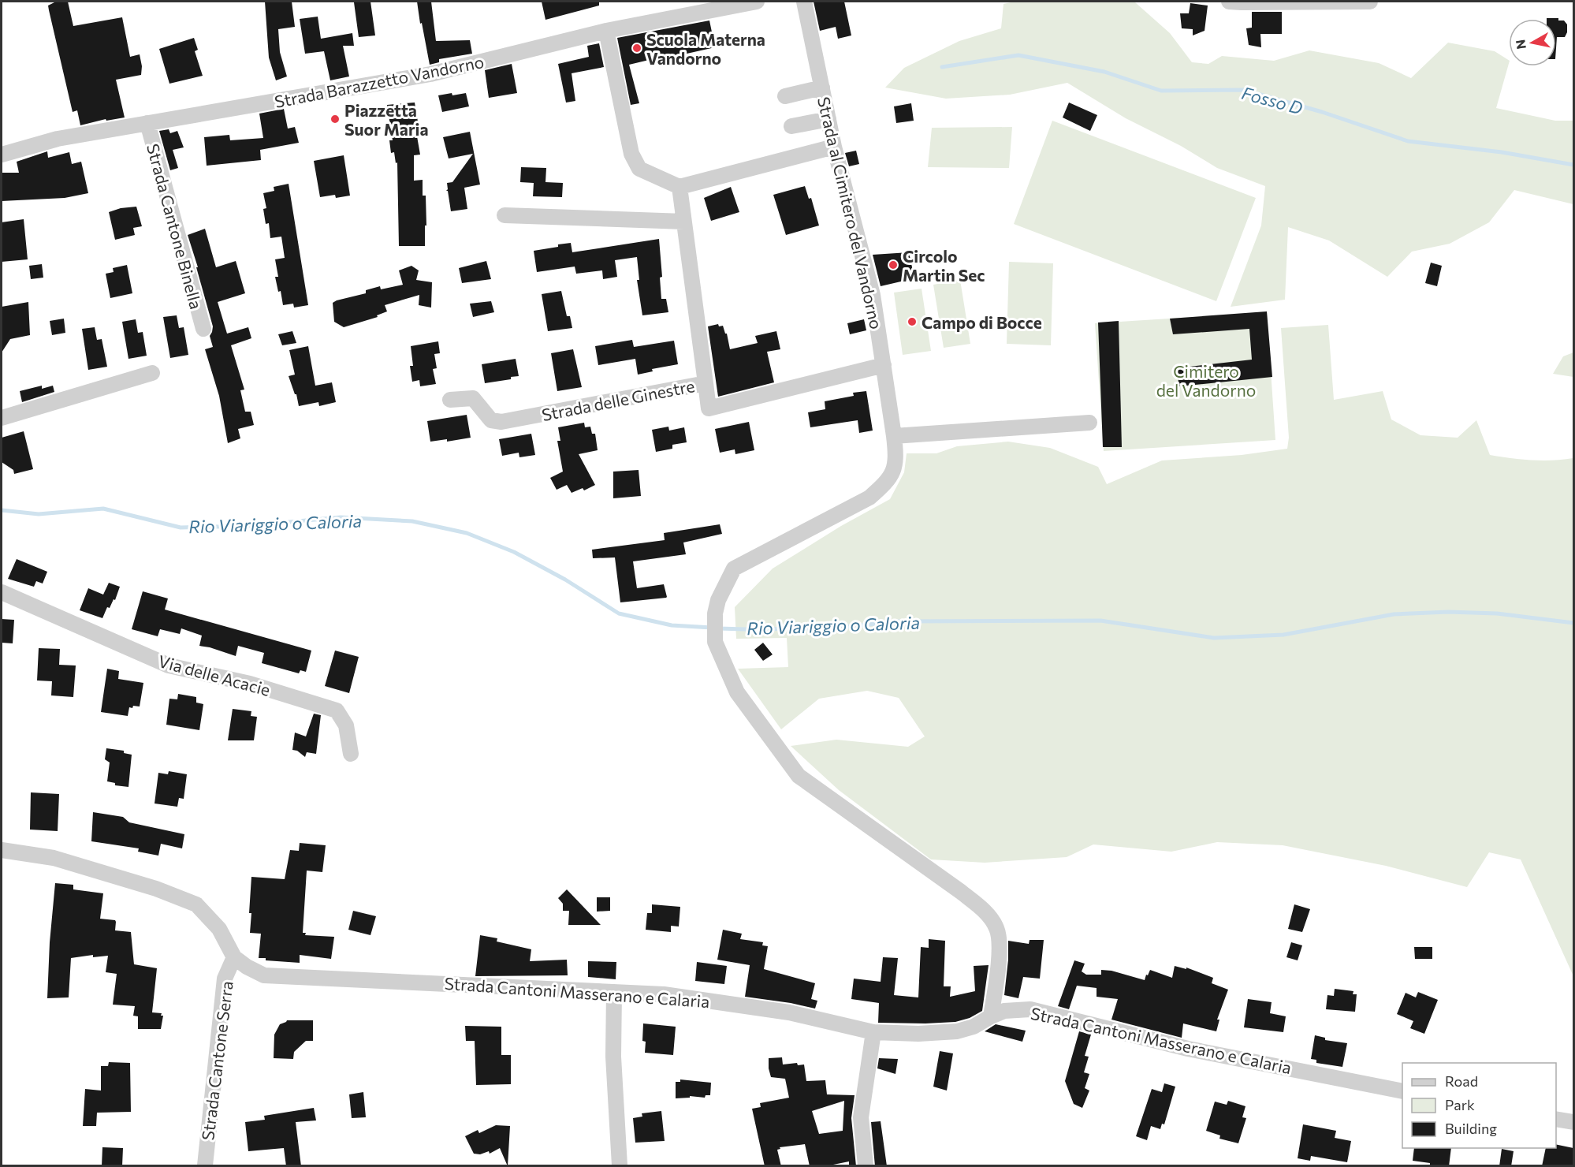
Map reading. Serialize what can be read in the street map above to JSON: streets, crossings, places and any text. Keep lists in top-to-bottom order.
{
  "streets": {
    "street": [
      "Strada Barazzetto Vandorno",
      "Strada al Cimitero del Vandorno",
      "Strada Cantone Binella",
      "Strada delle Ginestre",
      "Via delle Acacie",
      "Strada Cantoni Masserano e Calaria",
      "Strada Cantone Serra"
    ]
  },
  "crossings": [
    ["Strada Barazzetto Vandorno", "Strada Cantone Binella"],
    ["Strada al Cimitero del Vandorno", "Strada delle Ginestre"],
    ["Strada al Cimitero del Vandorno", "Strada Cantoni Masserano e Calaria"],
    ["Strada Cantoni Masserano e Calaria", "Strada Cantone Serra"]
  ],
  "water": ["Fosso D", "Rio Viariggio o Caloria"],
  "parks": ["Cimitero del Vandorno"],
  "places": [
    "Scuola Materna Vandorno",
    "Piazzetta Suor Maria",
    "Circolo Martin Sec",
    "Campo di Bocce"
  ],
  "legend": ["Road", "Park", "Building"],
  "north": "left"
}
